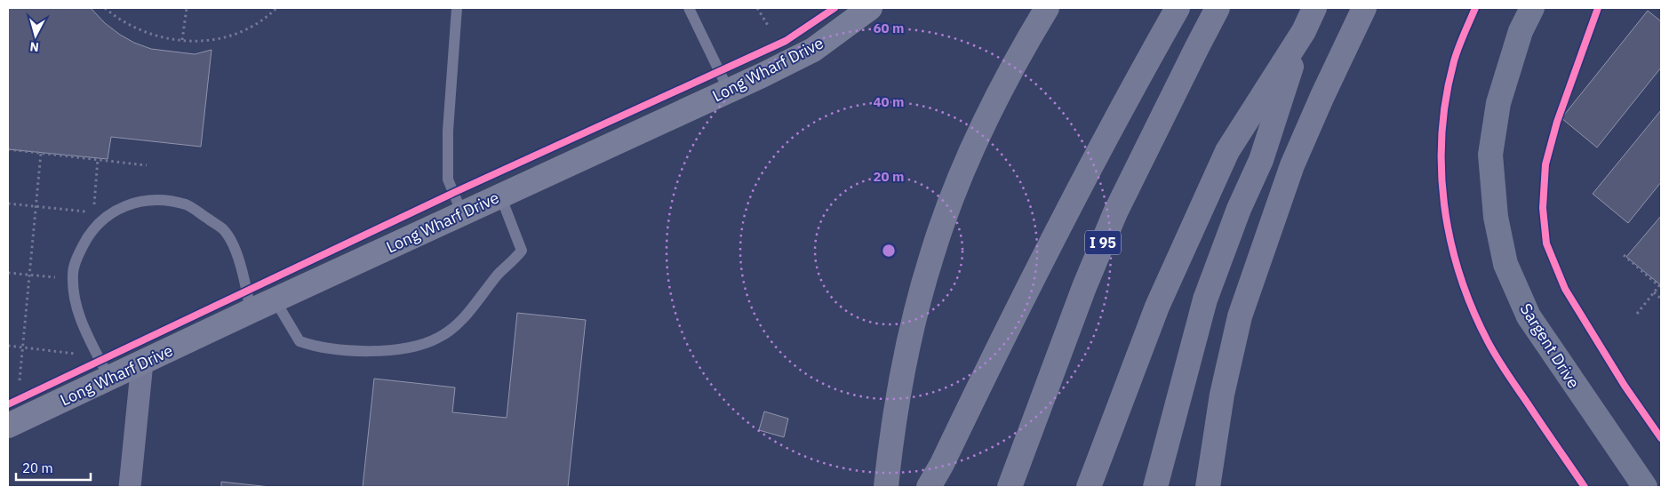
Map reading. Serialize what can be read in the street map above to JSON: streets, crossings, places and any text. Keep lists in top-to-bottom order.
{
  "streets": {
    "highway": ["I 95"],
    "main road": ["Long Wharf Drive", "Sargent Drive"]
  },
  "scale_bar": "20 m",
  "north": "bottom",
  "rings": ["60 m", "40 m", "20 m"]
}
